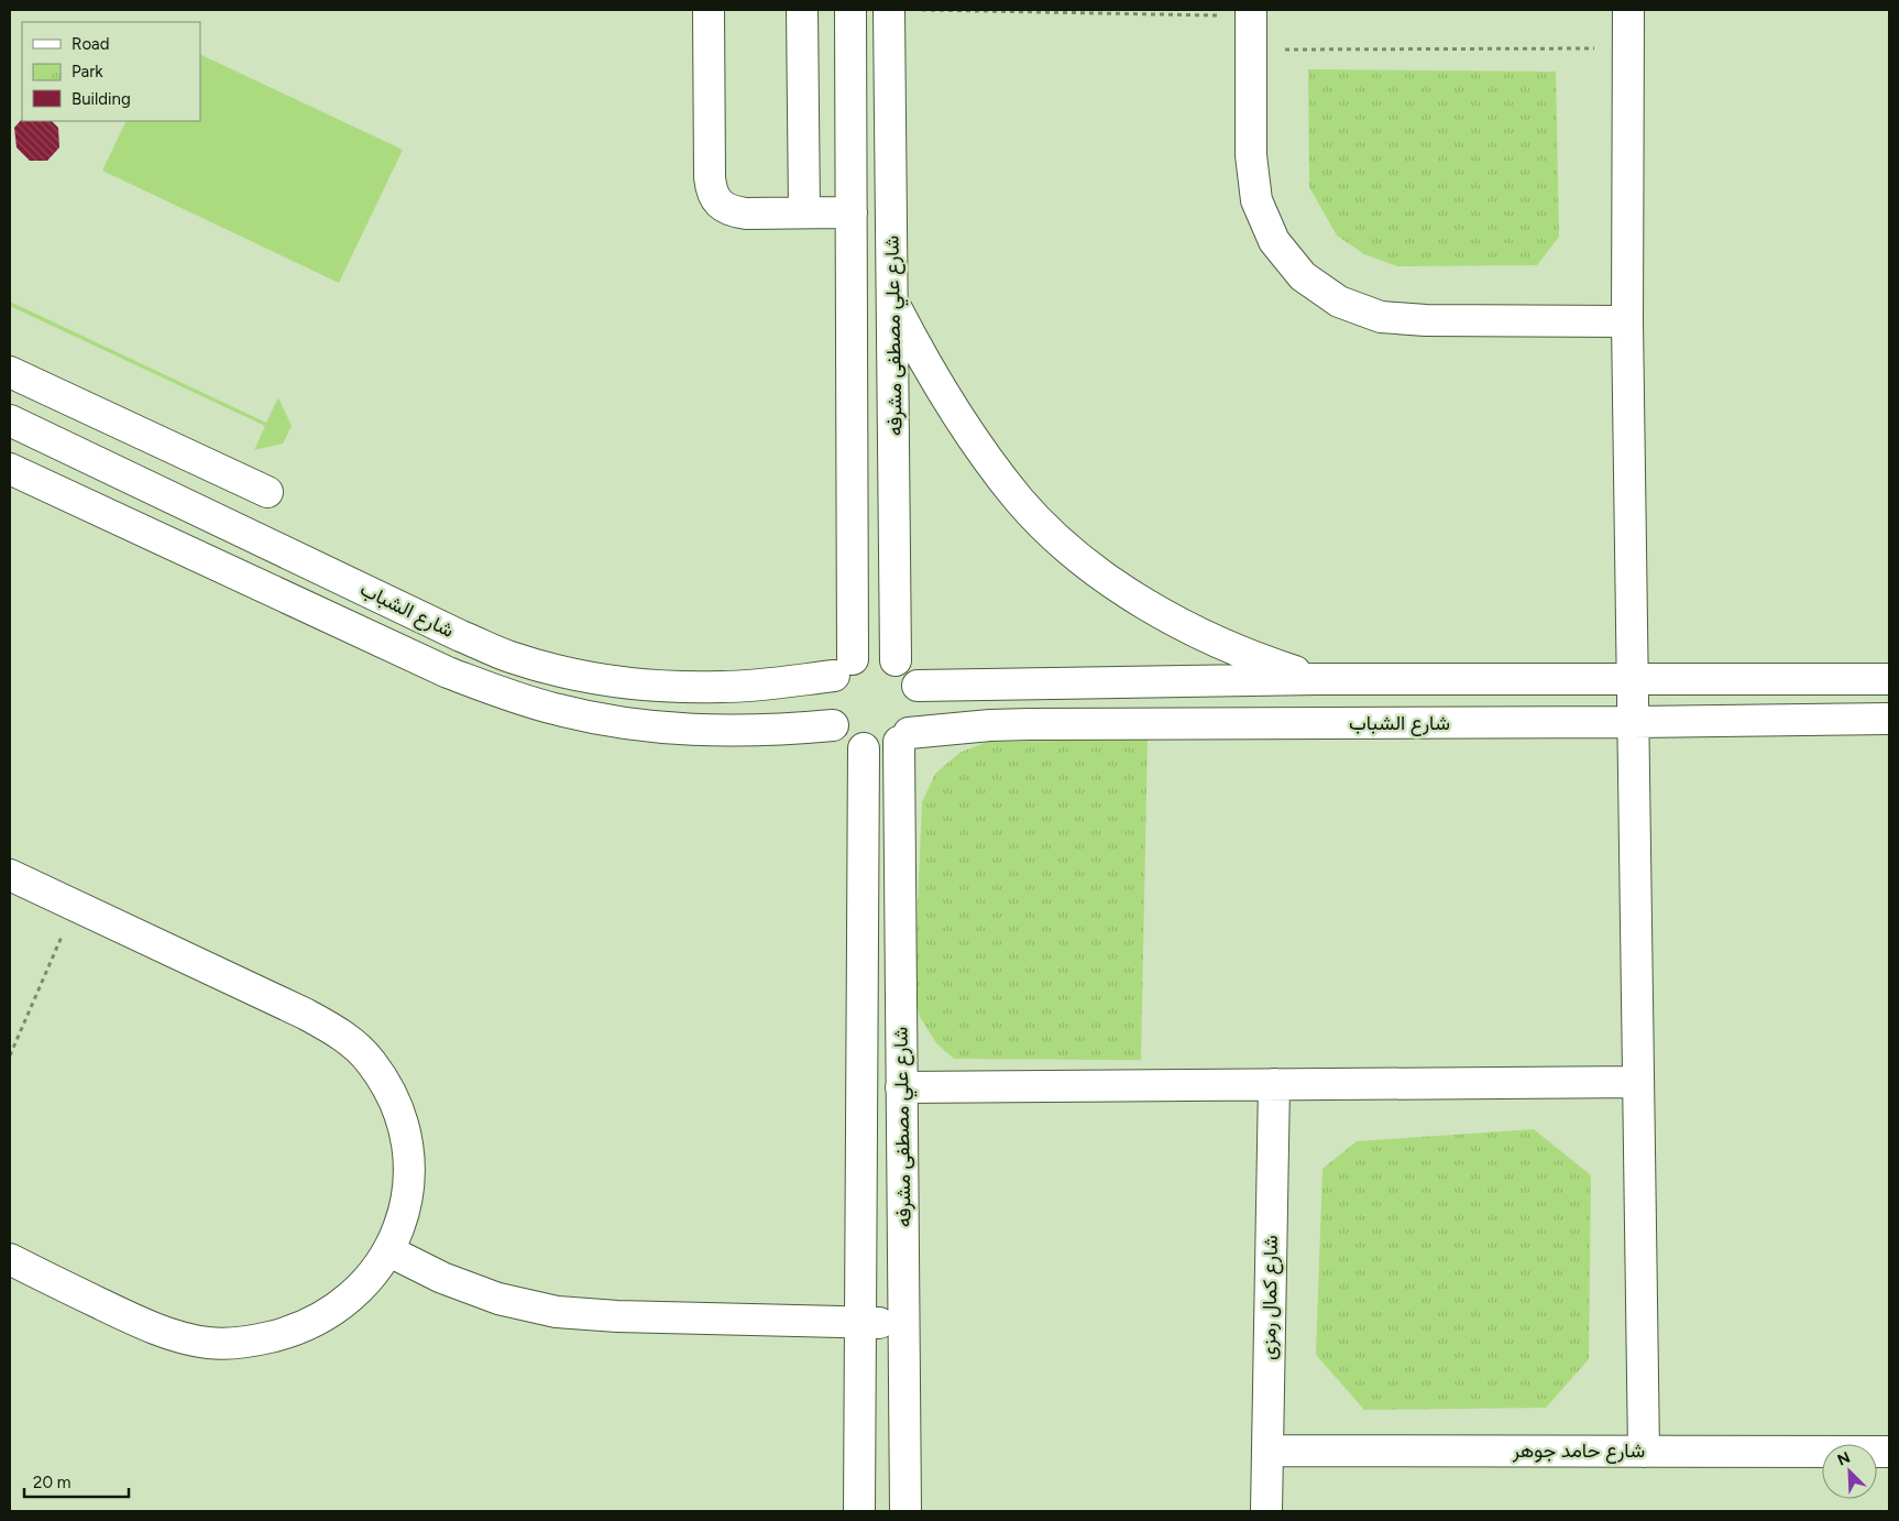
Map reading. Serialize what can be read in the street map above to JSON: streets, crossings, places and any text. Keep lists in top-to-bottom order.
{
  "streets": {
    "street": [
      "شارع علي مصطفى مشرفه",
      "شارع الشباب",
      "شارع كمال رمزى",
      "شارع حامد جوهر"
    ]
  },
  "crossings": [
    ["شارع علي مصطفى مشرفه", "شارع الشباب"],
    ["شارع كمال رمزى", "شارع حامد جوهر"]
  ],
  "legend": ["Road", "Park", "Building"],
  "scale_bar": "20 m",
  "north": "top left"
}
